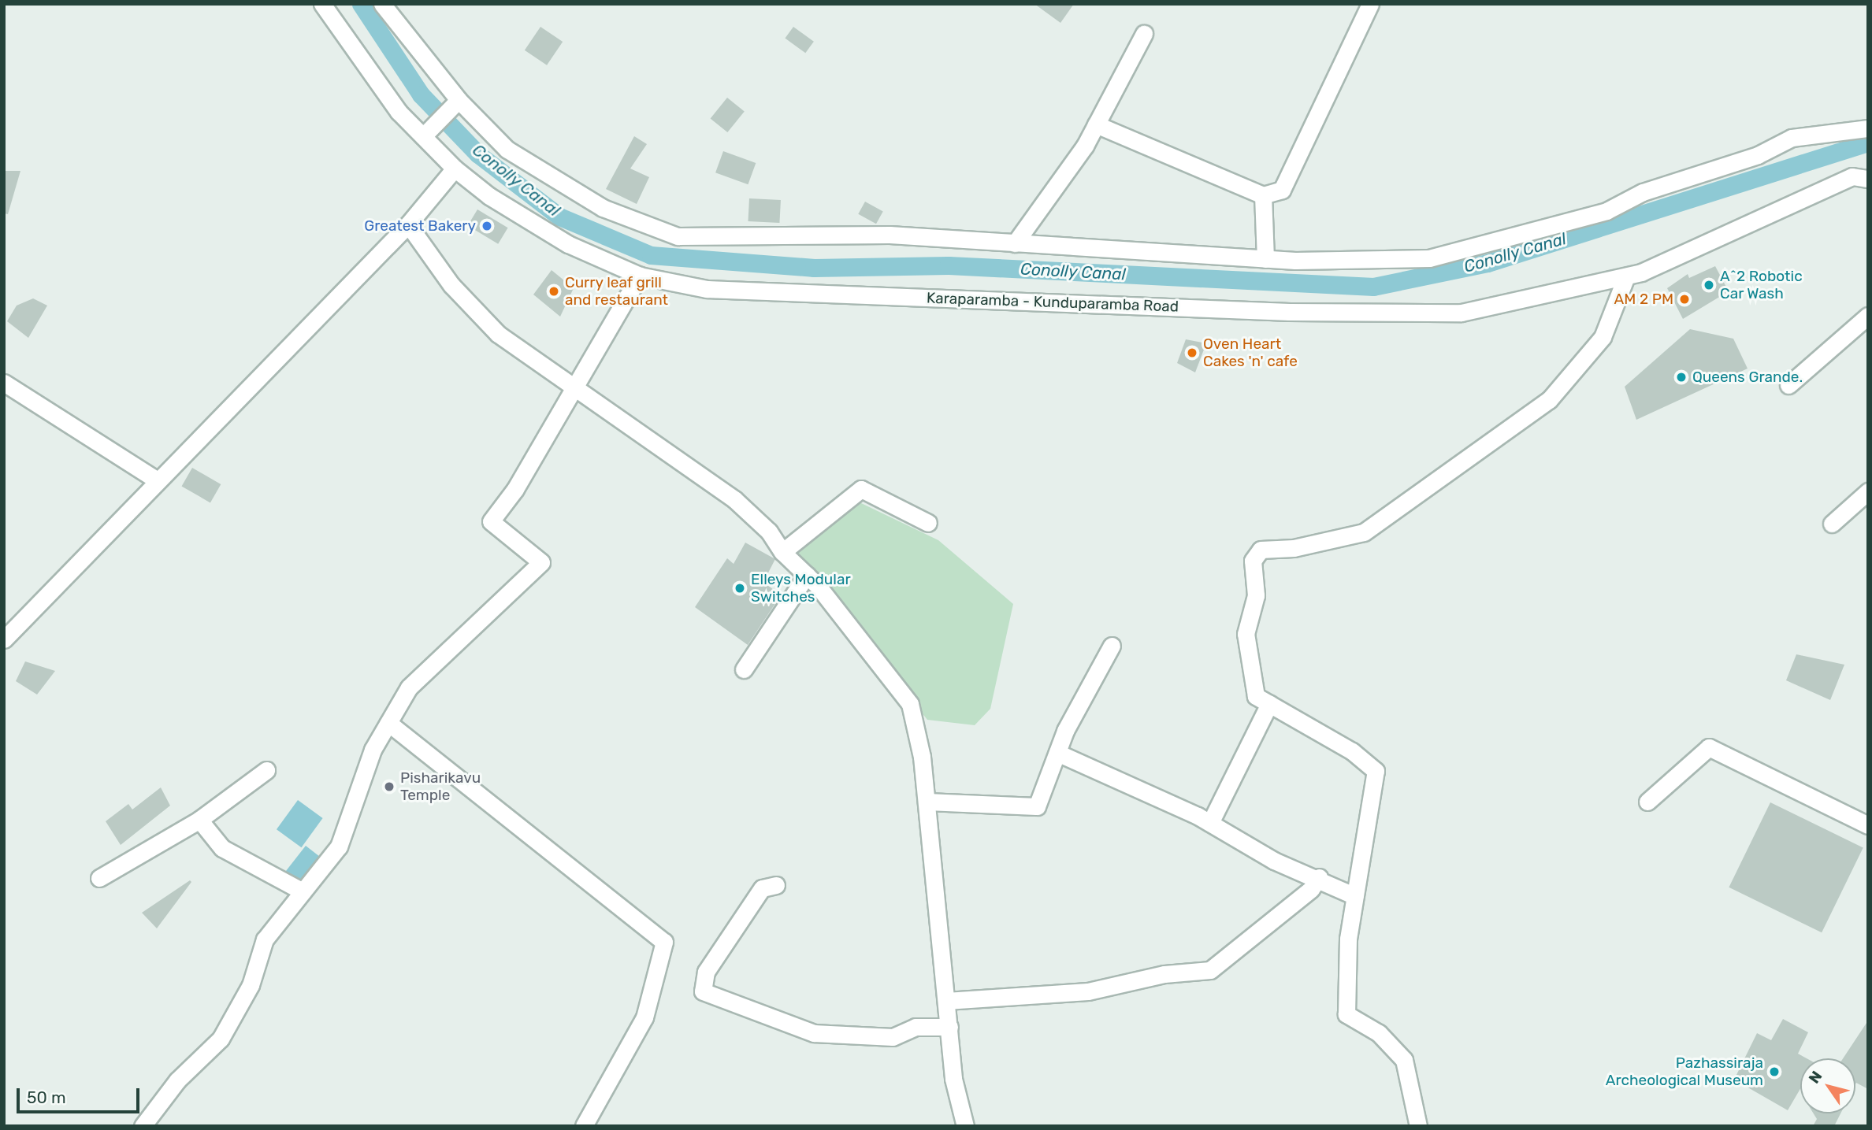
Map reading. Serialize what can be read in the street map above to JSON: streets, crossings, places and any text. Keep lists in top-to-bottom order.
{
  "streets": {
    "street": ["Karaparamba - Kunduparamba Road"]
  },
  "water": ["Conolly Canal"],
  "places": [
    "Greatest Bakery",
    "A^2 Robotic Car Wash",
    "Curry leaf grill and restaurant",
    "AM 2 PM",
    "Oven Heart Cakes 'n' cafe",
    "Queens Grande.",
    "Elleys Modular Switches",
    "Pisharikavu Temple",
    "Pazhassiraja Archeological Museum"
  ],
  "scale_bar": "50 m",
  "north": "top left"
}
